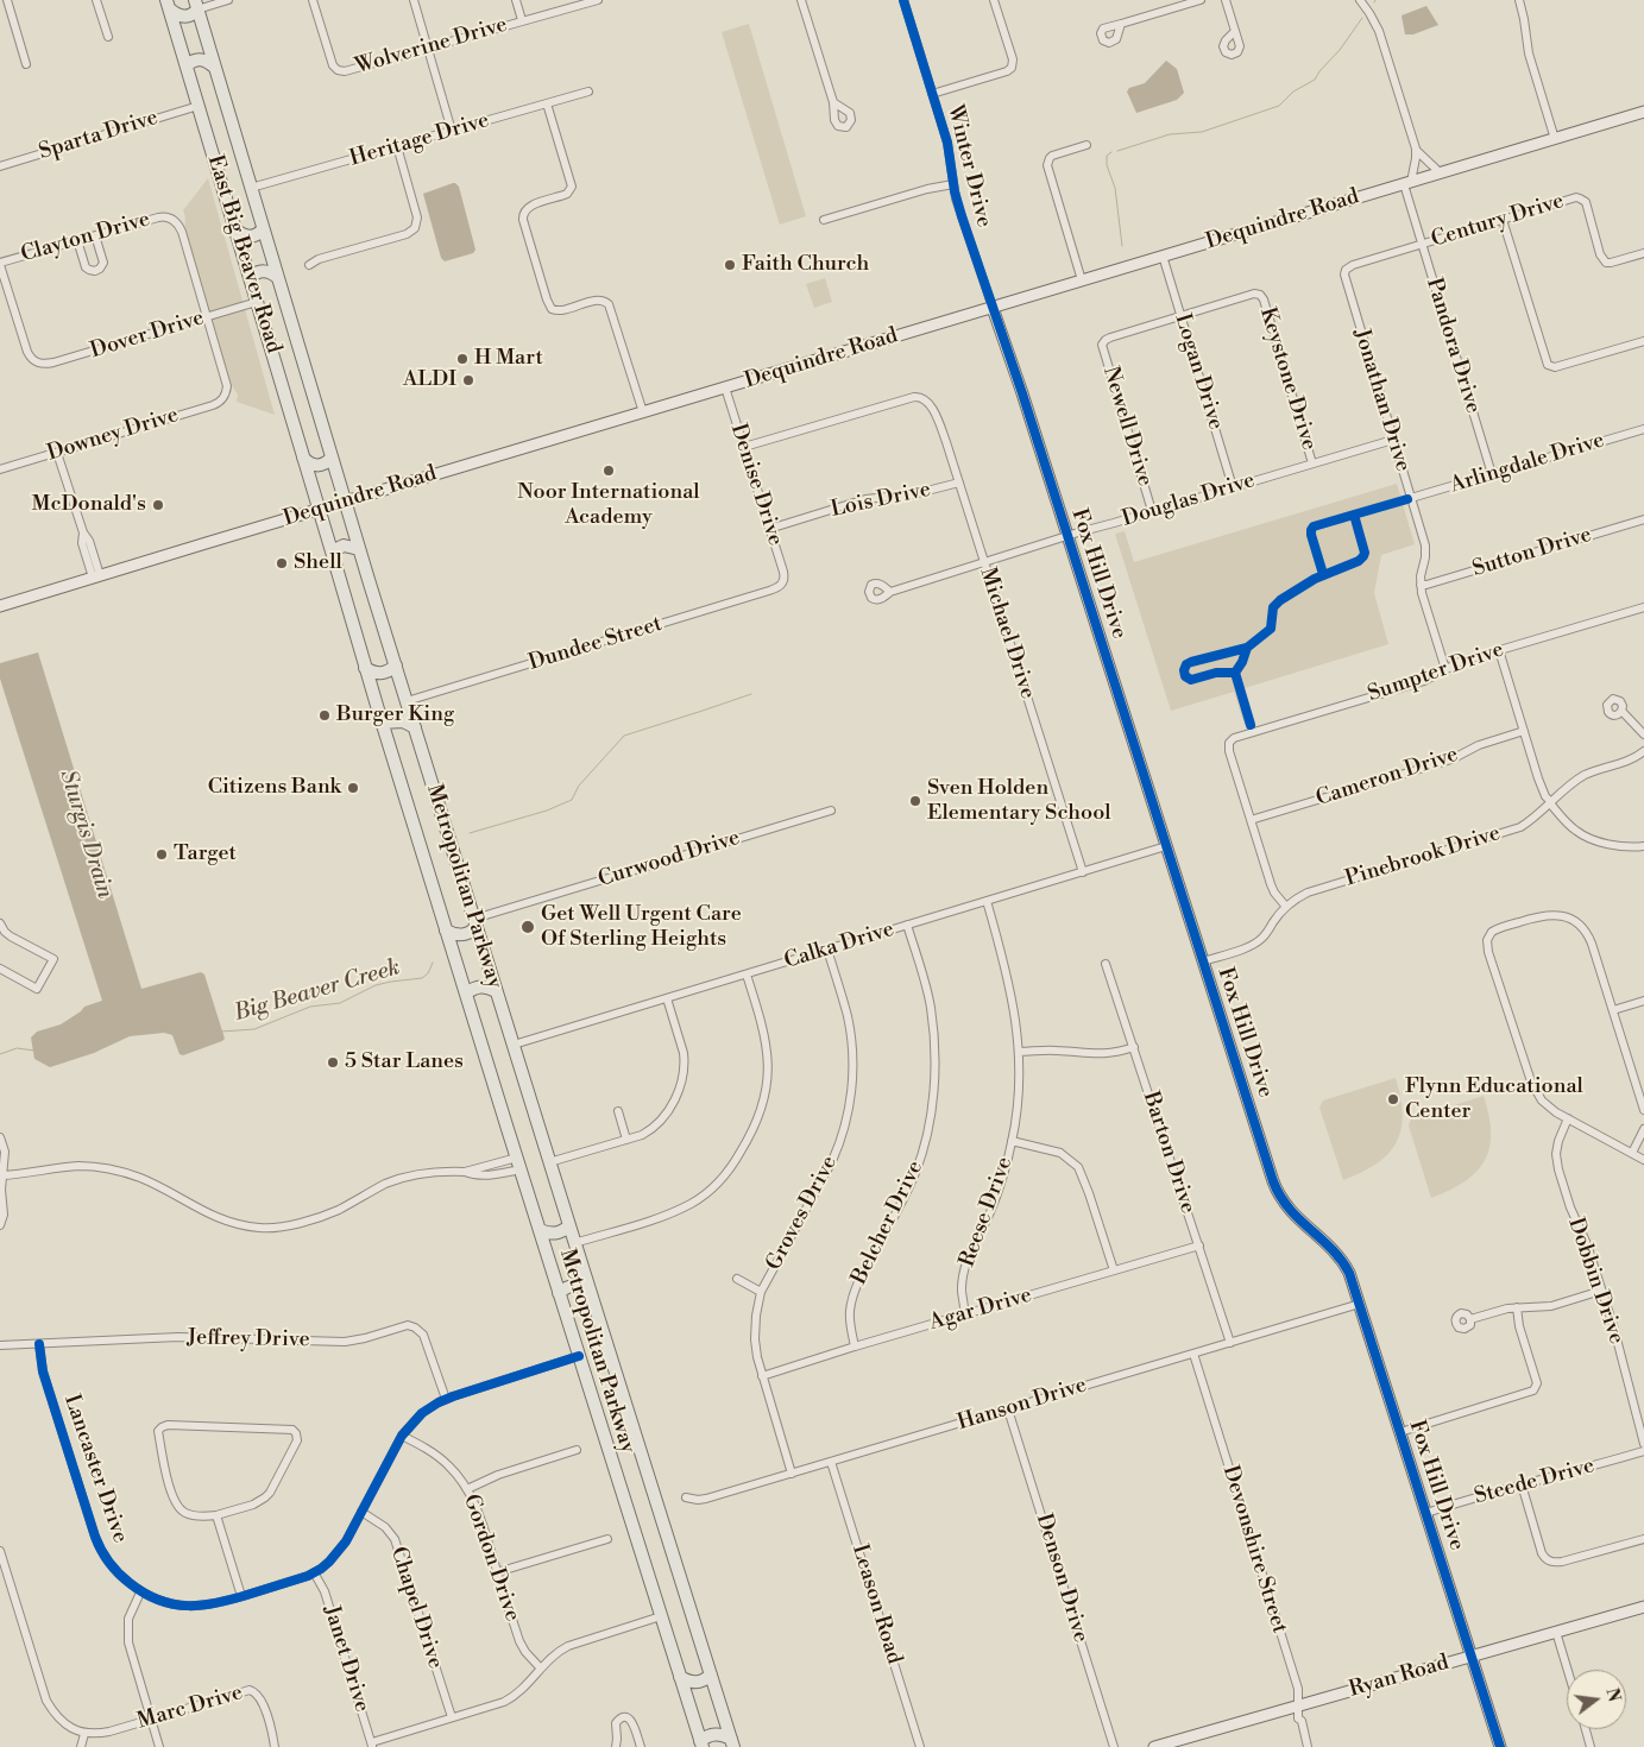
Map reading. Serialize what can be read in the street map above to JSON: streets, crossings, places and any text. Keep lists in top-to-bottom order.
{
  "streets": {
    "main road": [
      "Dequindre Road",
      "East Big Beaver Road",
      "Fox Hill Drive",
      "Metropolitan Parkway",
      "Ryan Road"
    ],
    "street": [
      "Wolverine Drive",
      "Sparta Drive",
      "Heritage Drive",
      "Winter Drive",
      "Century Drive",
      "Clayton Drive",
      "Dover Drive",
      "Pandora Drive",
      "Logan Drive",
      "Keystone Drive",
      "Jonathan Drive",
      "Newell Drive",
      "Downey Drive",
      "Arlingdale Drive",
      "Denise Drive",
      "Lois Drive",
      "Douglas Drive",
      "Sutton Drive",
      "Michael Drive",
      "Dundee Street",
      "Sumpter Drive",
      "Cameron Drive",
      "Pinebrook Drive",
      "Curwood Drive",
      "Calka Drive",
      "Barton Drive",
      "Reese Drive",
      "Groves Drive",
      "Belcher Drive",
      "Dobbin Drive",
      "Agar Drive",
      "Jeffrey Drive",
      "Hanson Drive",
      "Lancaster Drive",
      "Steede Drive",
      "Devonshire Street",
      "Gordon Drive",
      "Denson Drive",
      "Leason Road",
      "Chapel Drive",
      "Janet Drive",
      "Marc Drive"
    ]
  },
  "crossings": [
    ["Sparta Drive", "East Big Beaver Road"],
    ["Heritage Drive", "East Big Beaver Road"],
    ["Winter Drive", "Dequindre Road"],
    ["Winter Drive", "Fox Hill Drive"],
    ["Dequindre Road", "East Big Beaver Road"],
    ["Dequindre Road", "Pandora Drive"],
    ["Dequindre Road", "Logan Drive"],
    ["Dequindre Road", "Denise Drive"],
    ["Dequindre Road", "Fox Hill Drive"],
    ["Dequindre Road", "Metropolitan Parkway"],
    ["Century Drive", "Pandora Drive"],
    ["Century Drive", "Jonathan Drive"],
    ["Clayton Drive", "Dover Drive"],
    ["Clayton Drive", "Downey Drive"],
    ["East Big Beaver Road", "Dover Drive"],
    ["East Big Beaver Road", "Metropolitan Parkway"],
    ["Dover Drive", "Downey Drive"],
    ["Pandora Drive", "Arlingdale Drive"],
    ["Logan Drive", "Keystone Drive"],
    ["Logan Drive", "Newell Drive"],
    ["Logan Drive", "Douglas Drive"],
    ["Keystone Drive", "Newell Drive"],
    ["Keystone Drive", "Douglas Drive"],
    ["Jonathan Drive", "Arlingdale Drive"],
    ["Jonathan Drive", "Douglas Drive"],
    ["Jonathan Drive", "Sutton Drive"],
    ["Jonathan Drive", "Sumpter Drive"],
    ["Newell Drive", "Douglas Drive"],
    ["Denise Drive", "Lois Drive"],
    ["Denise Drive", "Michael Drive"],
    ["Denise Drive", "Dundee Street"],
    ["Lois Drive", "Michael Drive"],
    ["Douglas Drive", "Fox Hill Drive"],
    ["Douglas Drive", "Michael Drive"],
    ["Fox Hill Drive", "Pinebrook Drive"],
    ["Fox Hill Drive", "Calka Drive"],
    ["Fox Hill Drive", "Hanson Drive"],
    ["Fox Hill Drive", "Steede Drive"],
    ["Fox Hill Drive", "Ryan Road"],
    ["Michael Drive", "Calka Drive"],
    ["Dundee Street", "Metropolitan Parkway"],
    ["Sumpter Drive", "Cameron Drive"],
    ["Curwood Drive", "Metropolitan Parkway"],
    ["Metropolitan Parkway", "Calka Drive"],
    ["Calka Drive", "Reese Drive"],
    ["Calka Drive", "Groves Drive"],
    ["Calka Drive", "Belcher Drive"],
    ["Barton Drive", "Agar Drive"],
    ["Barton Drive", "Hanson Drive"],
    ["Reese Drive", "Agar Drive"],
    ["Groves Drive", "Agar Drive"],
    ["Groves Drive", "Hanson Drive"],
    ["Belcher Drive", "Agar Drive"],
    ["Jeffrey Drive", "Lancaster Drive"],
    ["Hanson Drive", "Devonshire Street"],
    ["Hanson Drive", "Denson Drive"],
    ["Hanson Drive", "Leason Road"],
    ["Lancaster Drive", "Janet Drive"],
    ["Devonshire Street", "Ryan Road"]
  ],
  "water": ["Sturgis Drain", "Big Beaver Creek"],
  "places": [
    "Faith Church",
    "H Mart",
    "ALDI",
    "Noor International Academy",
    "McDonald's",
    "Shell",
    "Burger King",
    "Citizens Bank",
    "Sven Holden Elementary School",
    "Target",
    "Get Well Urgent Care Of Sterling Heights",
    "5 Star Lanes",
    "Flynn Educational Center"
  ],
  "north": "right"
}
